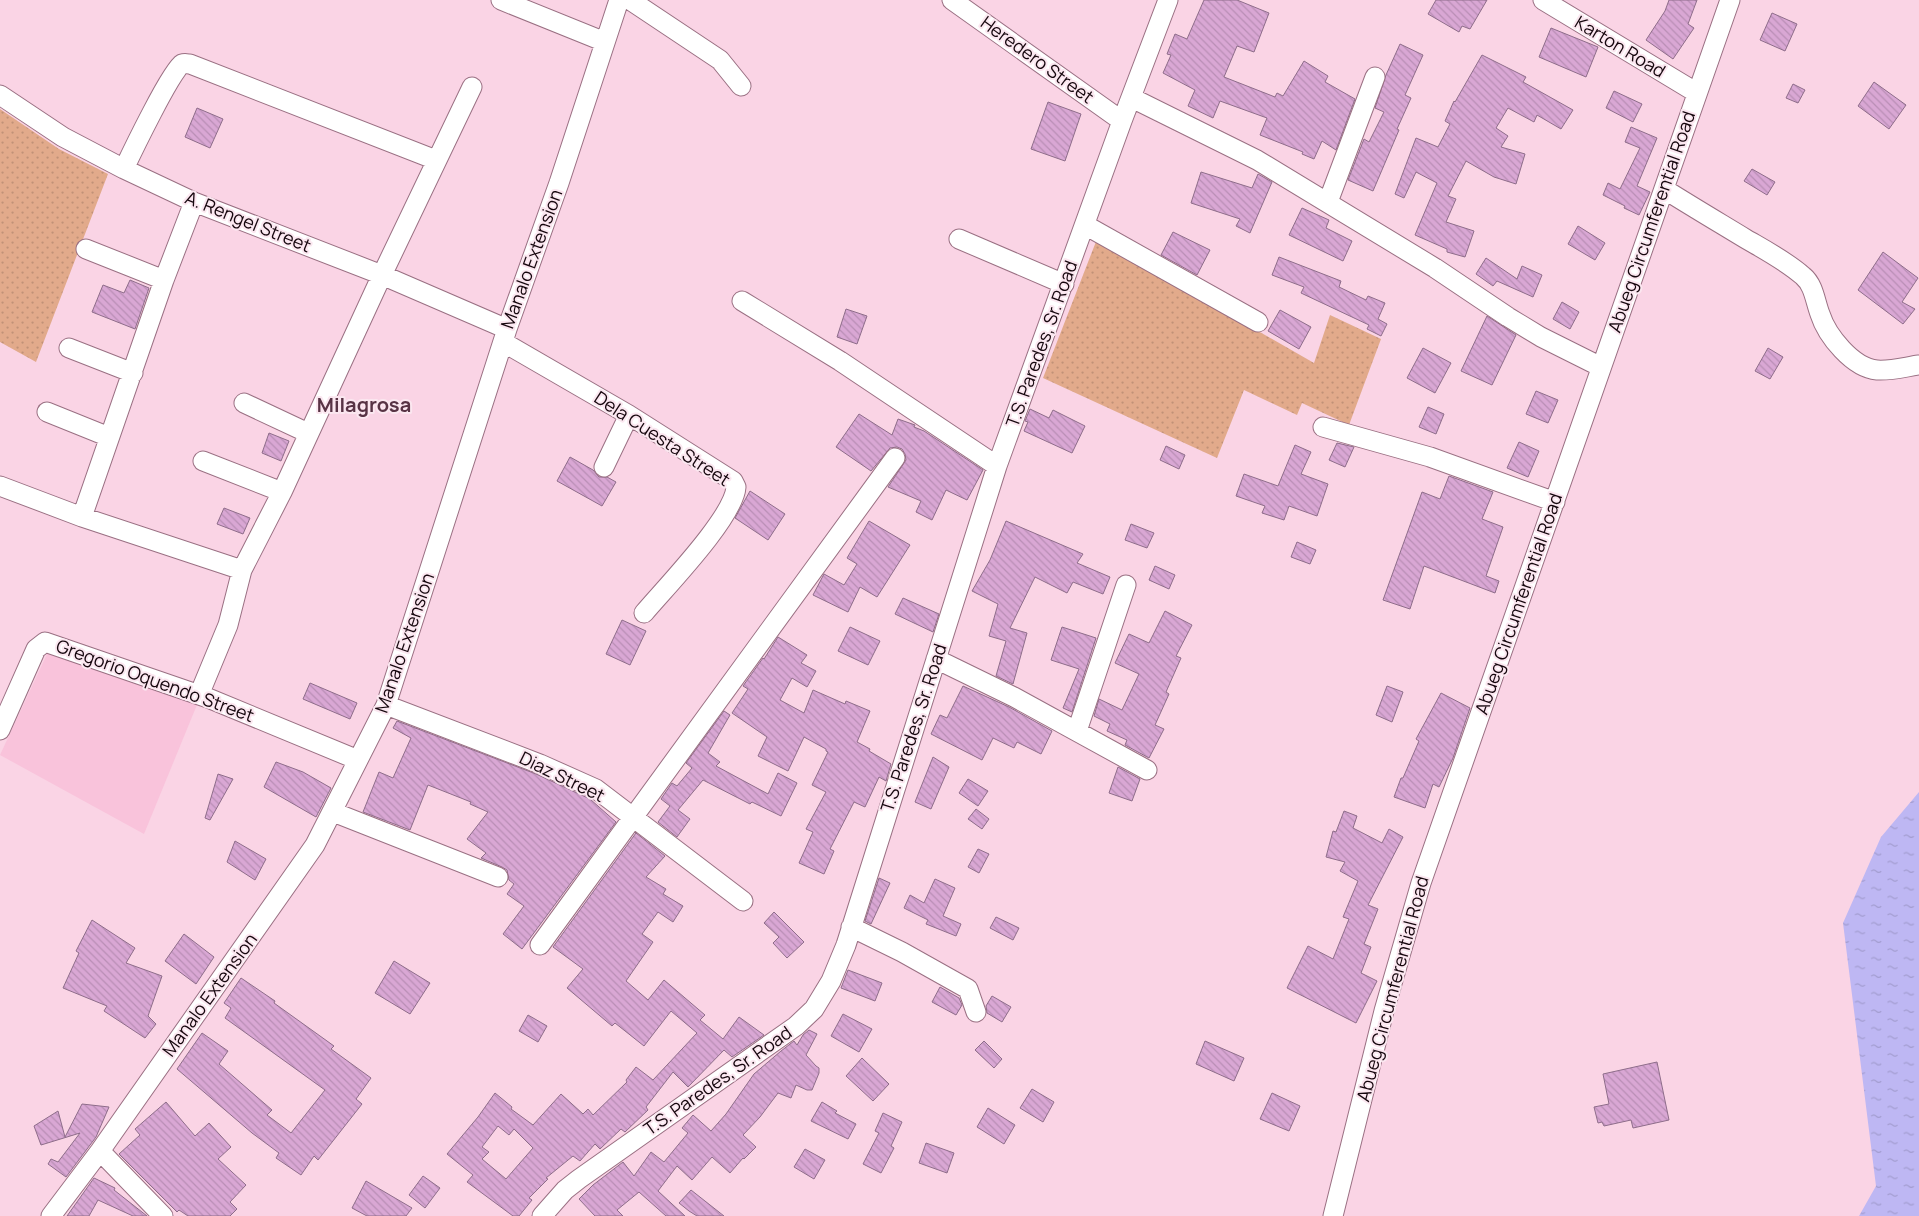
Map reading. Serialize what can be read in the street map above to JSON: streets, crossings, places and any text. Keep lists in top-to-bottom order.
{
  "streets": {
    "street": [
      "Karton Road",
      "Heredero Street",
      "A. Rengel Street",
      "Abueg Circumferential Road",
      "Manalo Extension",
      "T.S. Paredes, Sr. Road",
      "Dela Cuesta Street",
      "Gregorio Oquendo Street",
      "Diaz Street"
    ]
  },
  "crossings": [
    ["Karton Road", "Abueg Circumferential Road"],
    ["Heredero Street", "T.S. Paredes, Sr. Road"],
    ["A. Rengel Street", "Manalo Extension"],
    ["A. Rengel Street", "Dela Cuesta Street"],
    ["Manalo Extension", "Dela Cuesta Street"],
    ["Manalo Extension", "Gregorio Oquendo Street"],
    ["Manalo Extension", "Diaz Street"]
  ],
  "districts": ["Milagrosa"]
}
